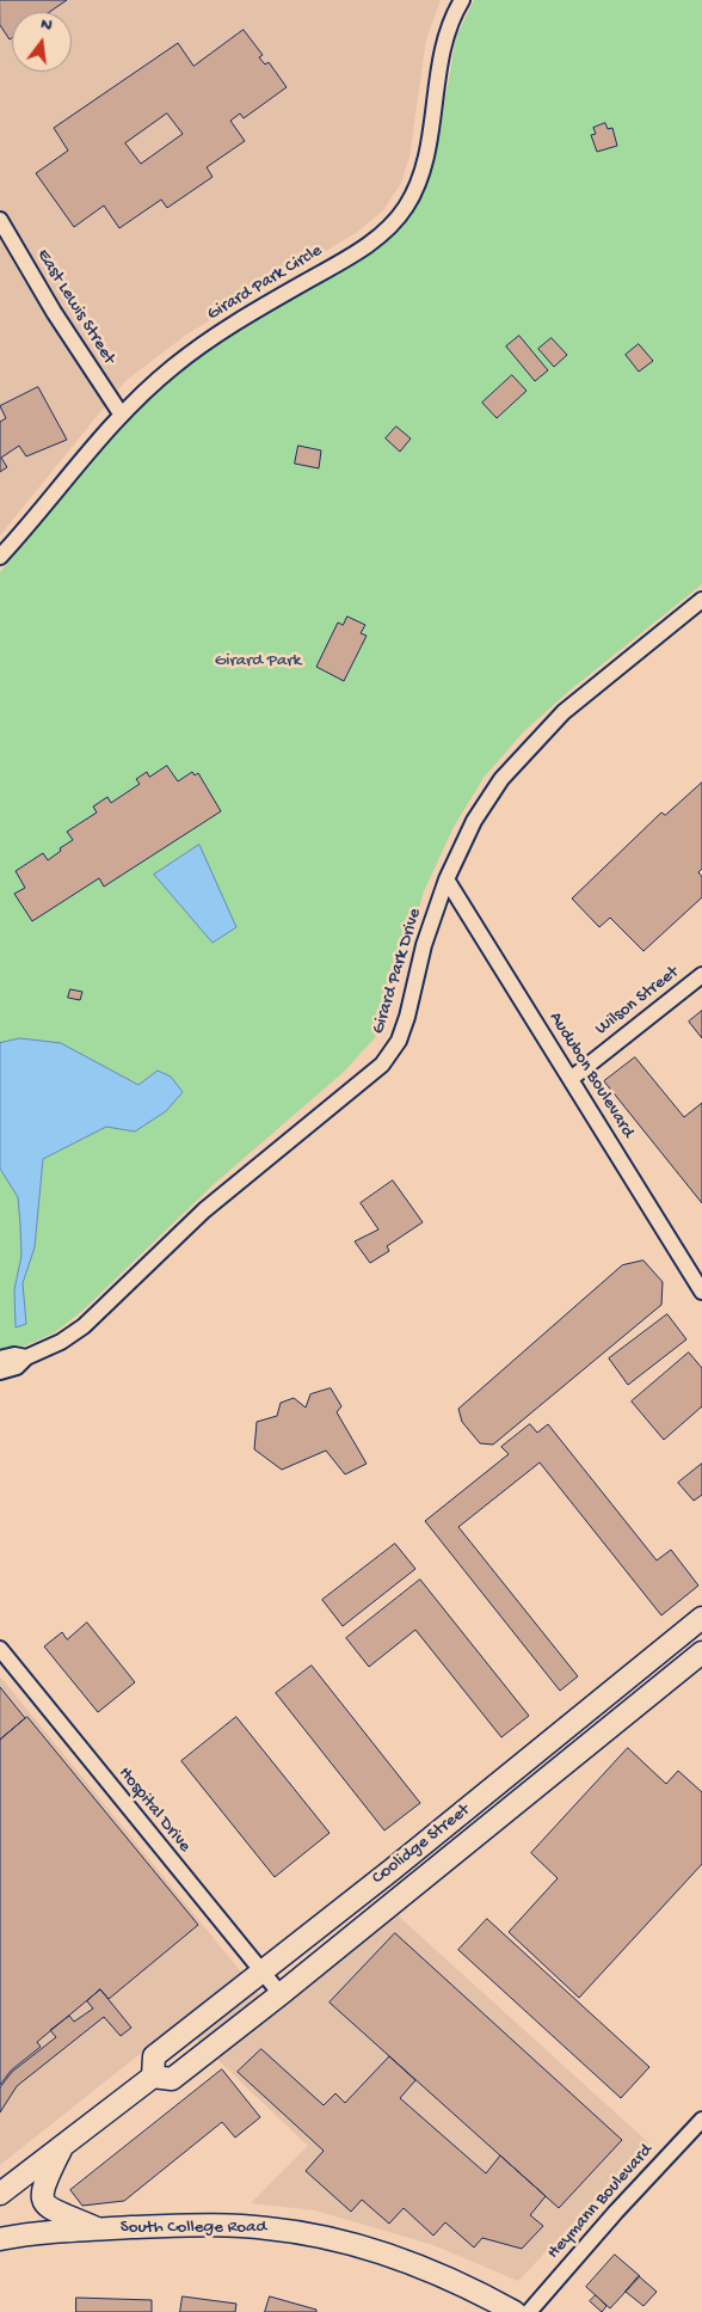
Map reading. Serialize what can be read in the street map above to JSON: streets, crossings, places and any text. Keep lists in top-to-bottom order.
{
  "streets": {
    "street": [
      "Girard Park Circle",
      "East Lewis Street",
      "Girard Park Drive",
      "Wilson Street",
      "Audubon Boulevard",
      "Hospital Drive",
      "Coolidge Street",
      "Heymann Boulevard",
      "South College Road"
    ]
  },
  "crossings": [
    ["Girard Park Circle", "East Lewis Street"],
    ["Girard Park Drive", "Audubon Boulevard"],
    ["Wilson Street", "Audubon Boulevard"],
    ["Hospital Drive", "Coolidge Street"]
  ],
  "parks": ["Girard Park"],
  "north": "top"
}
